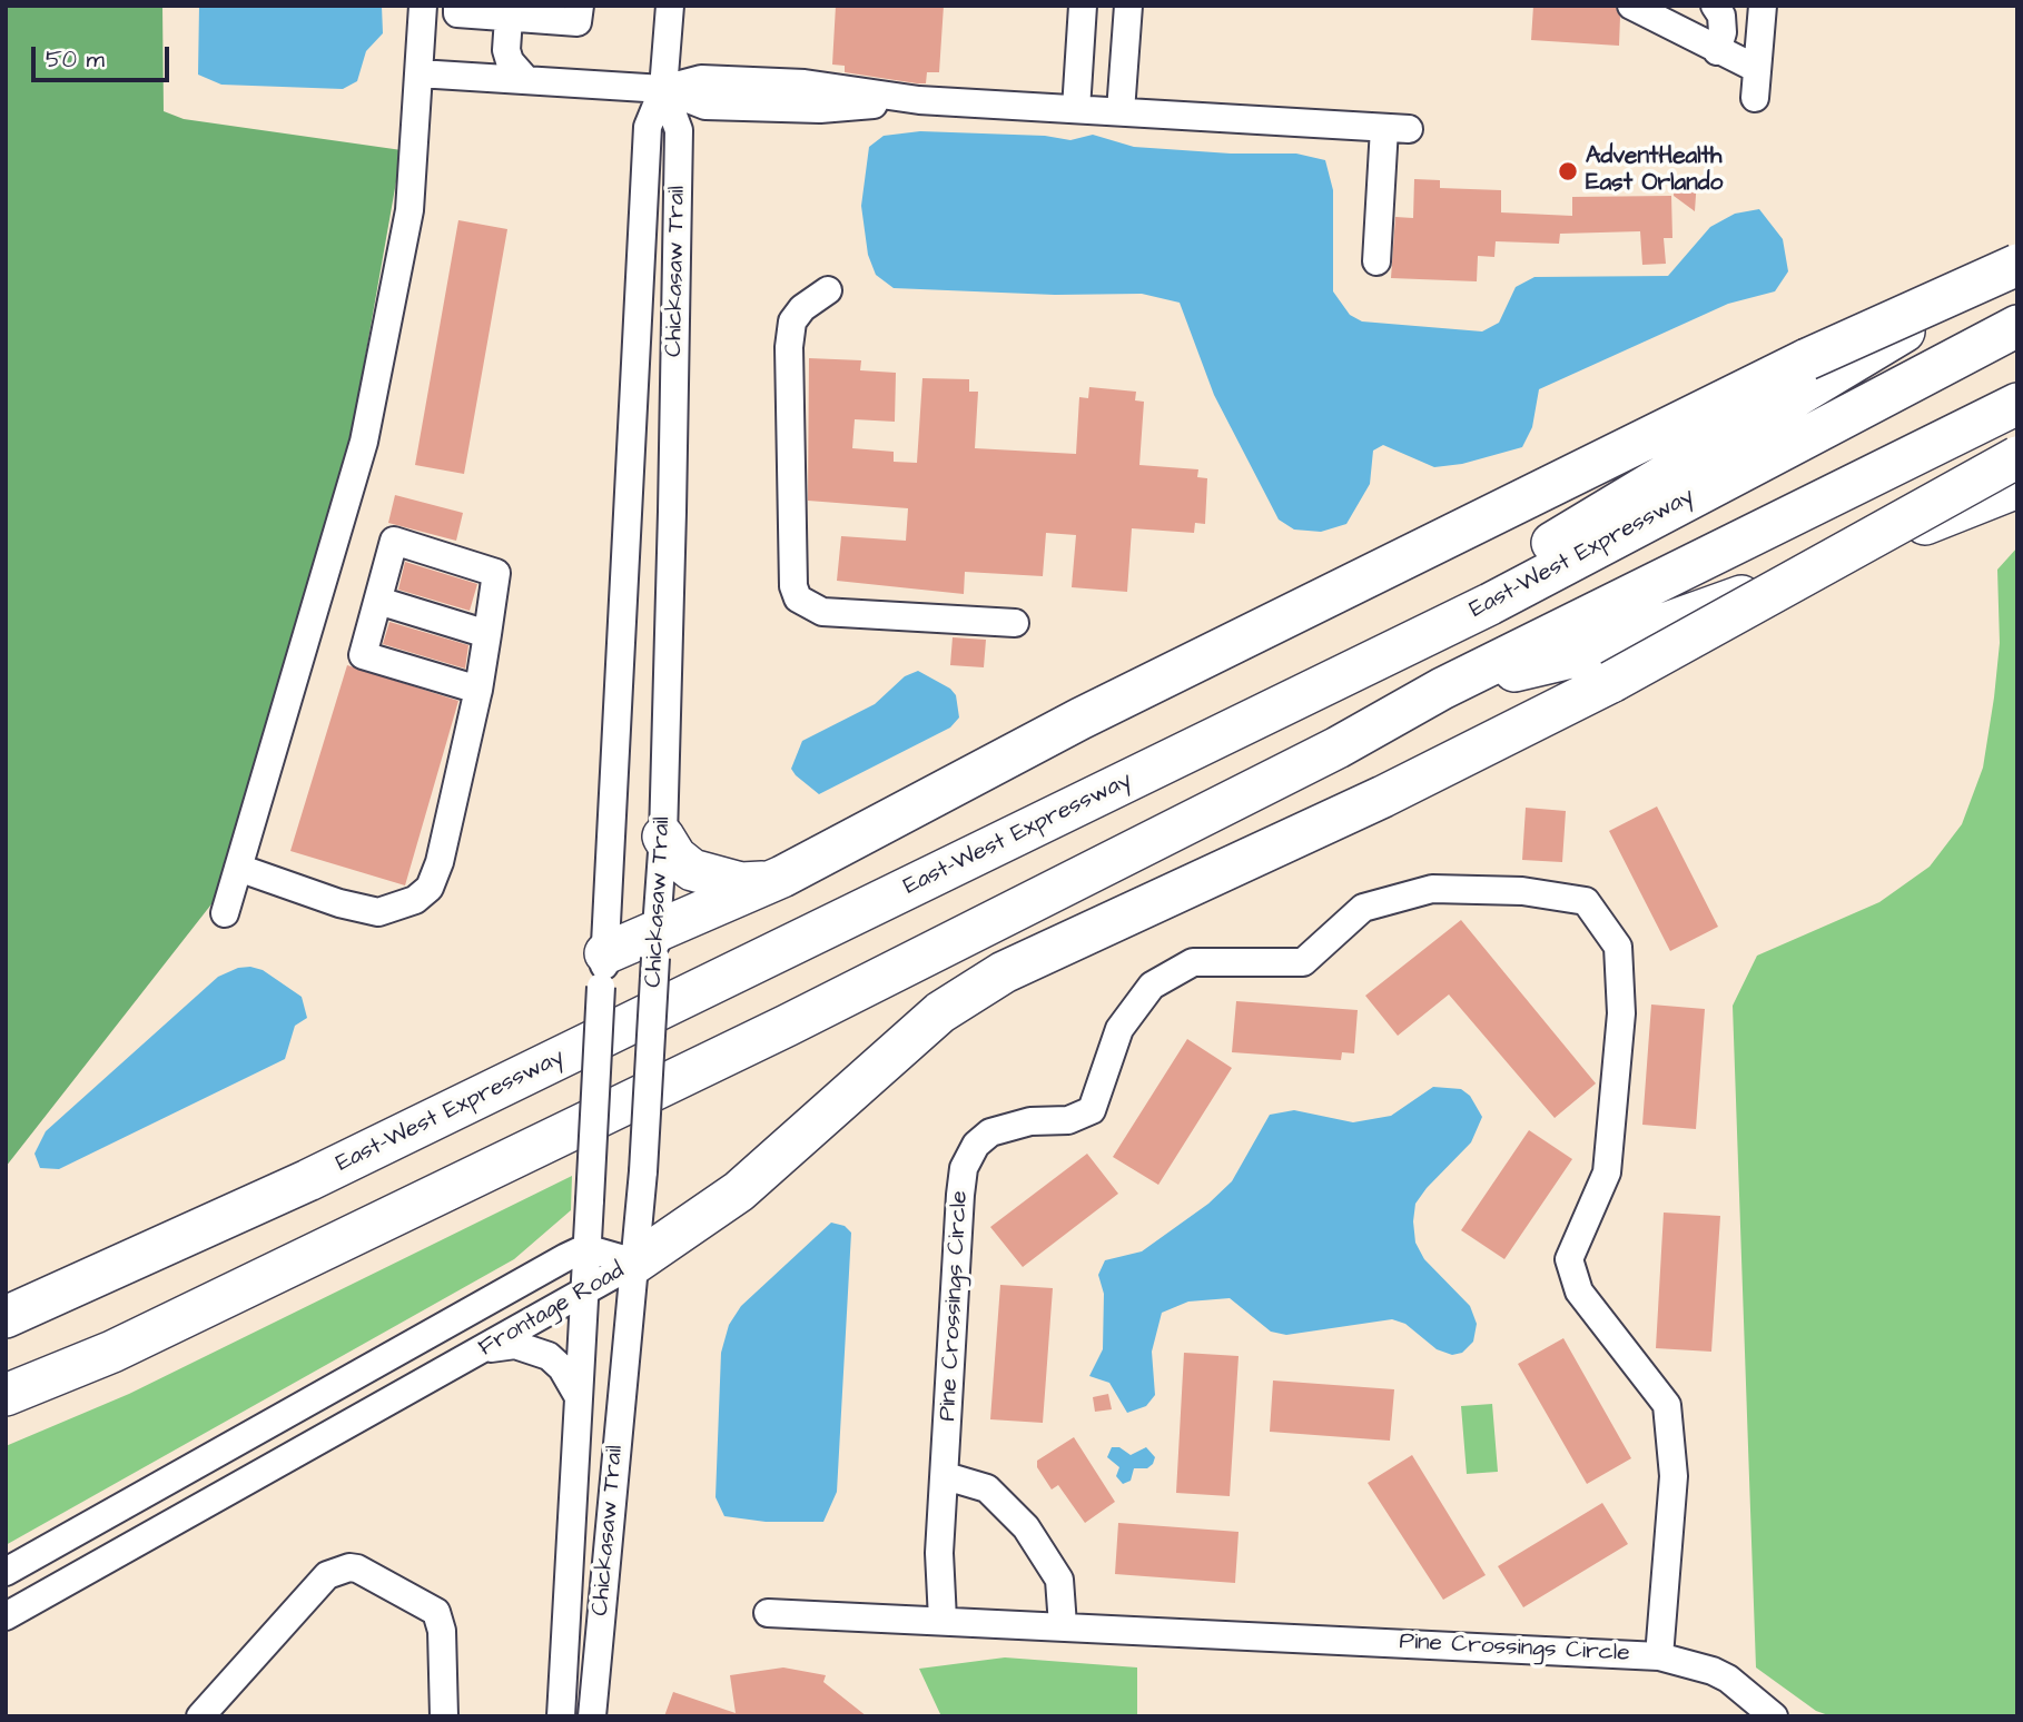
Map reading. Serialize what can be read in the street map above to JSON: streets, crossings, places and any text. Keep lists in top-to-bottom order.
{
  "streets": {
    "highway": ["East-West Expressway"],
    "street": ["Chickasaw Trail", "Pine Crossings Circle", "Frontage Road"]
  },
  "crossings": [
    ["Chickasaw Trail", "Frontage Road"]
  ],
  "places": ["AdventHealth East Orlando"],
  "scale_bar": "50 m"
}
